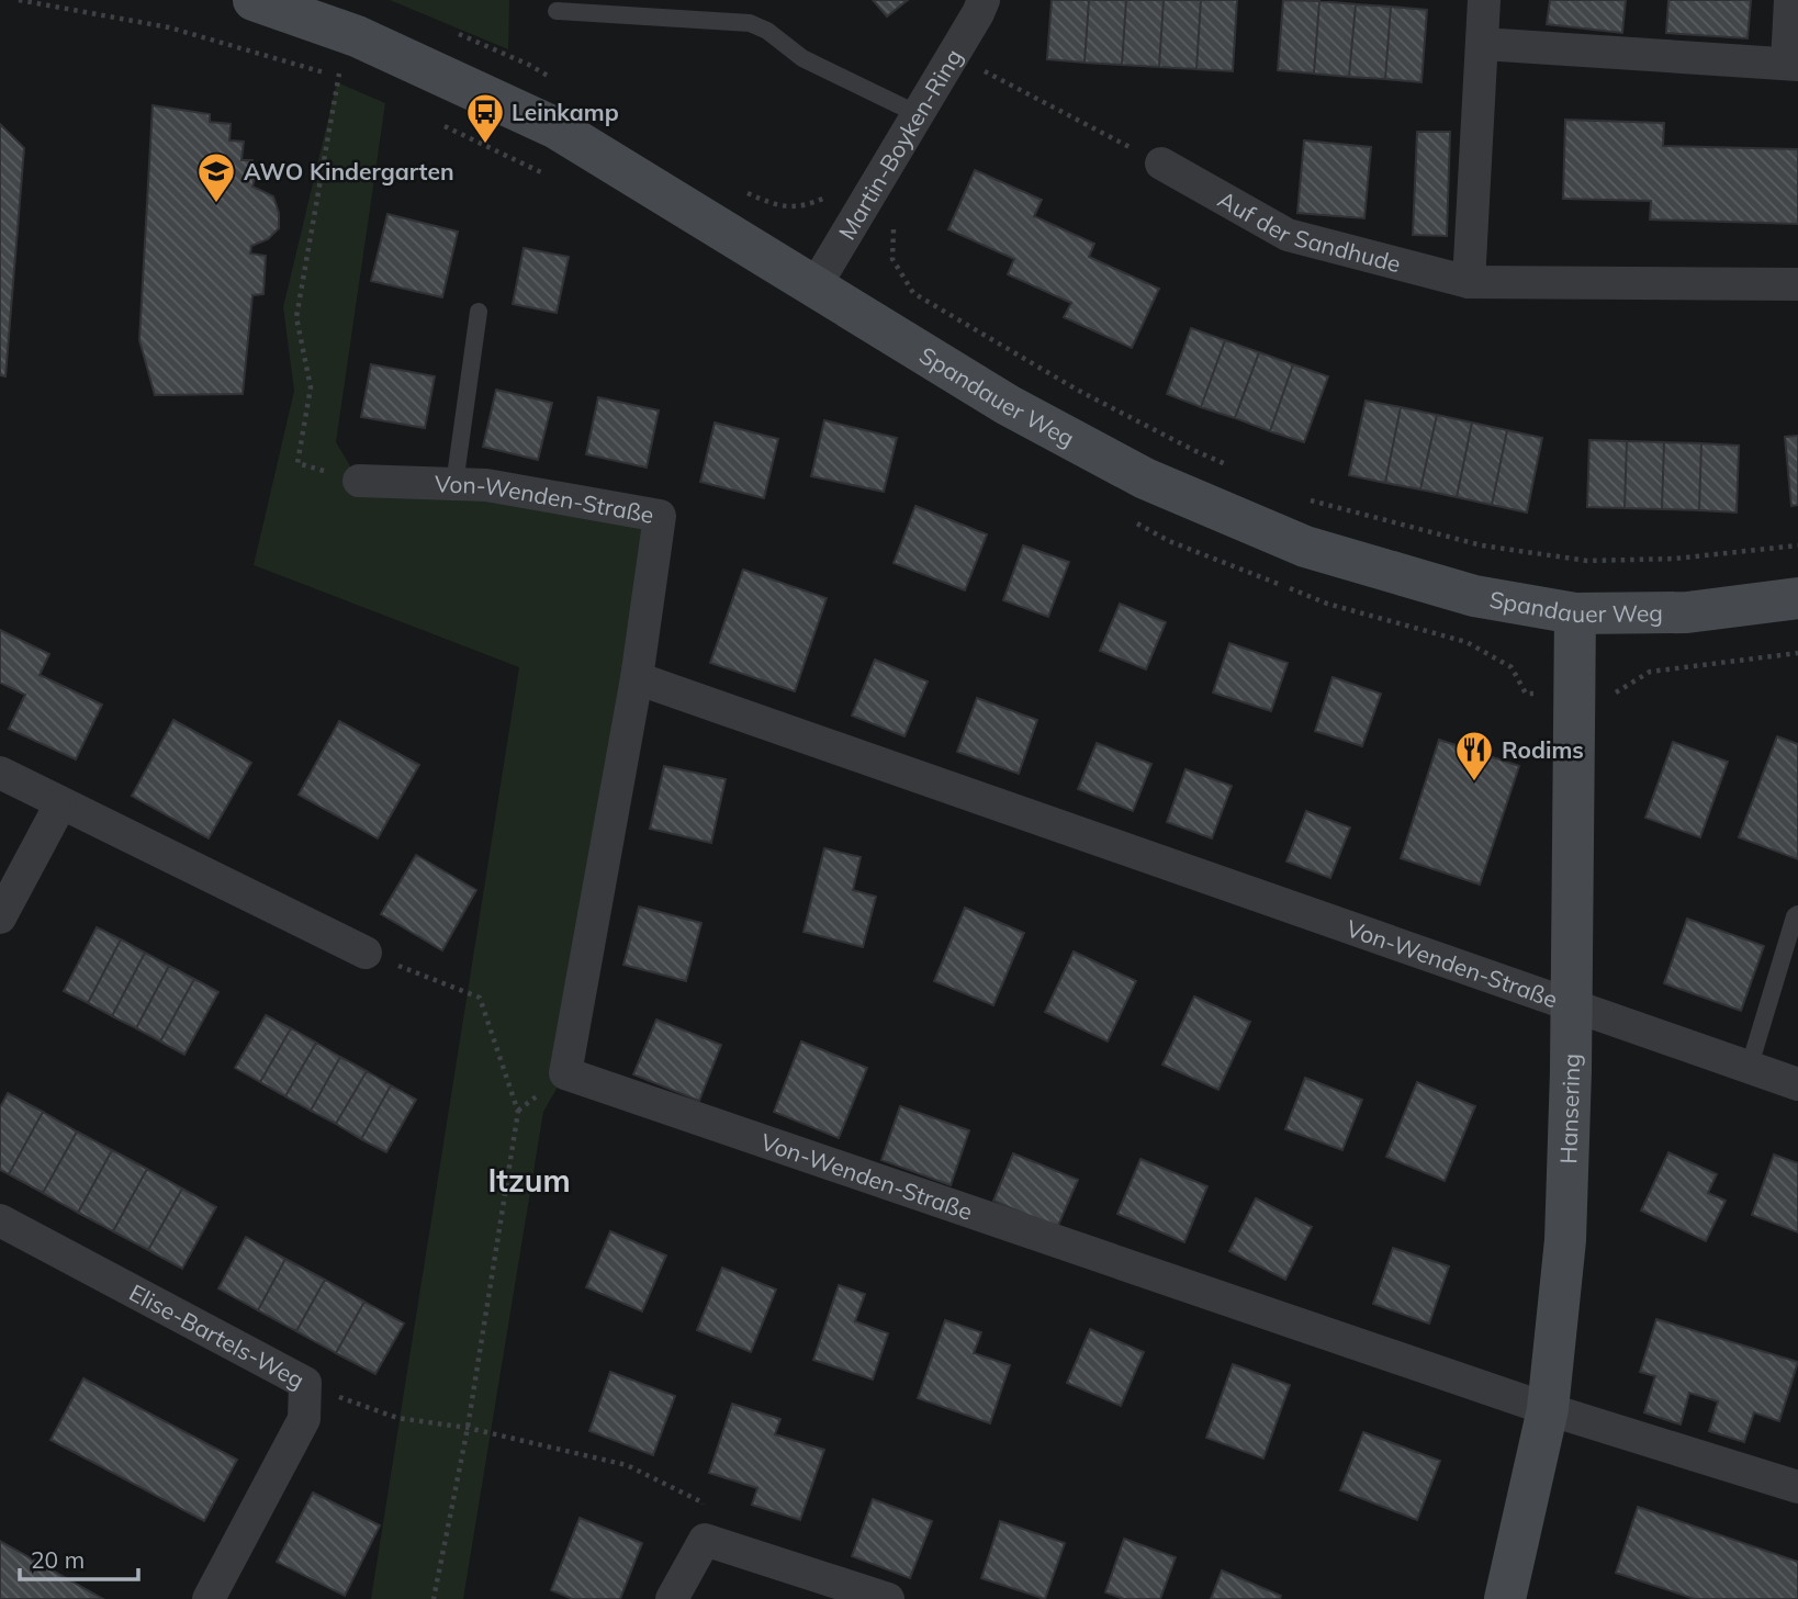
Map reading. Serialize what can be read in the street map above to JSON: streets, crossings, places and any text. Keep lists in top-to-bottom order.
{
  "streets": {
    "street": [
      "Martin-Boyken-Ring",
      "Auf der Sandhude",
      "Spandauer Weg",
      "Von-Wenden-Straße",
      "Hansering",
      "Elise-Bartels-Weg"
    ]
  },
  "crossings": [
    ["Martin-Boyken-Ring", "Spandauer Weg"],
    ["Spandauer Weg", "Hansering"],
    ["Von-Wenden-Straße", "Hansering"]
  ],
  "districts": ["Itzum"],
  "places": {
    "bus stop": ["Leinkamp"],
    "school or university": ["AWO Kindergarten"],
    "restaurant": ["Rodims"]
  },
  "scale_bar": "20 m"
}
